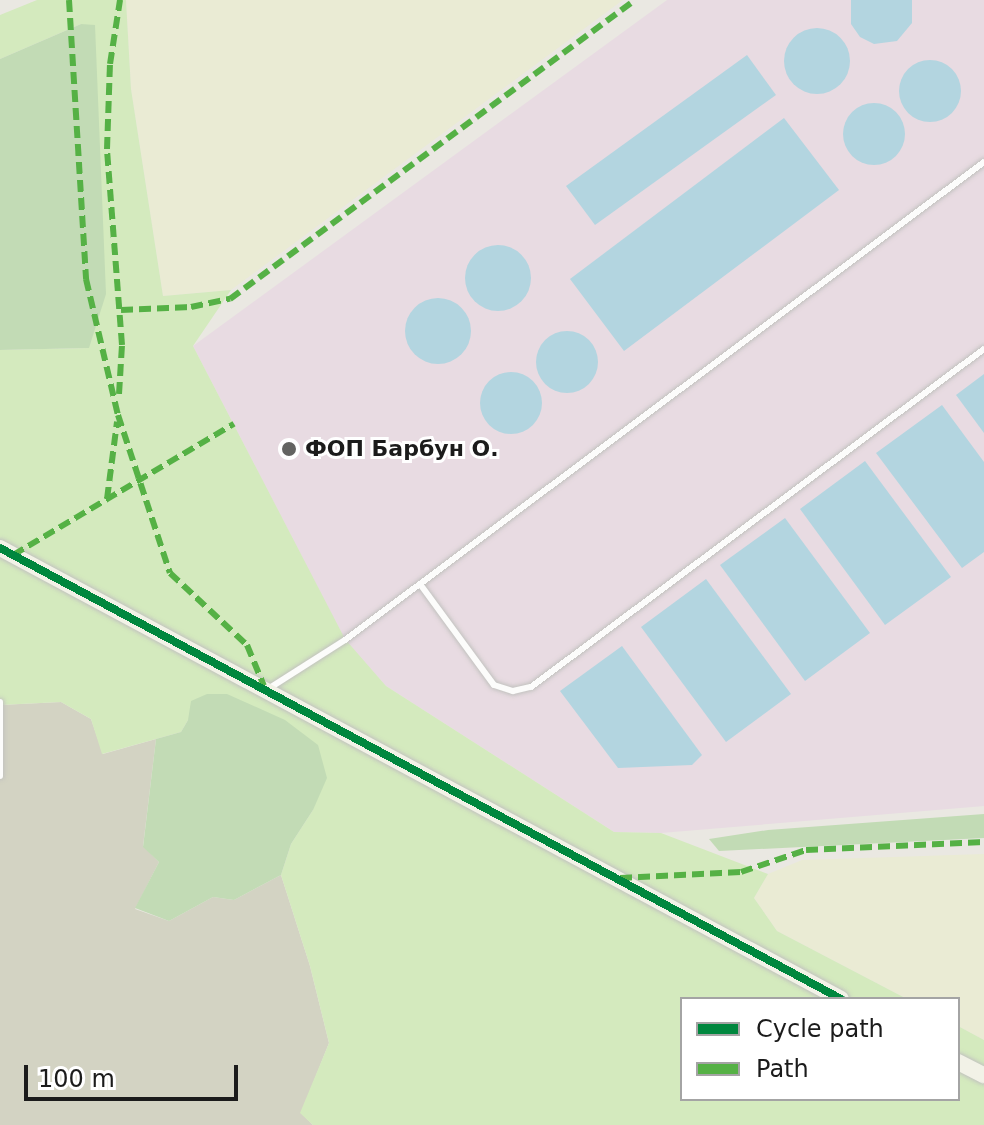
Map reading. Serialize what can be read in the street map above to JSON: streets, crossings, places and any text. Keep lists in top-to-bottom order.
{
  "places": ["ФОП Барбун О."],
  "legend": ["Cycle path", "Path"],
  "scale_bar": "100 m"
}
